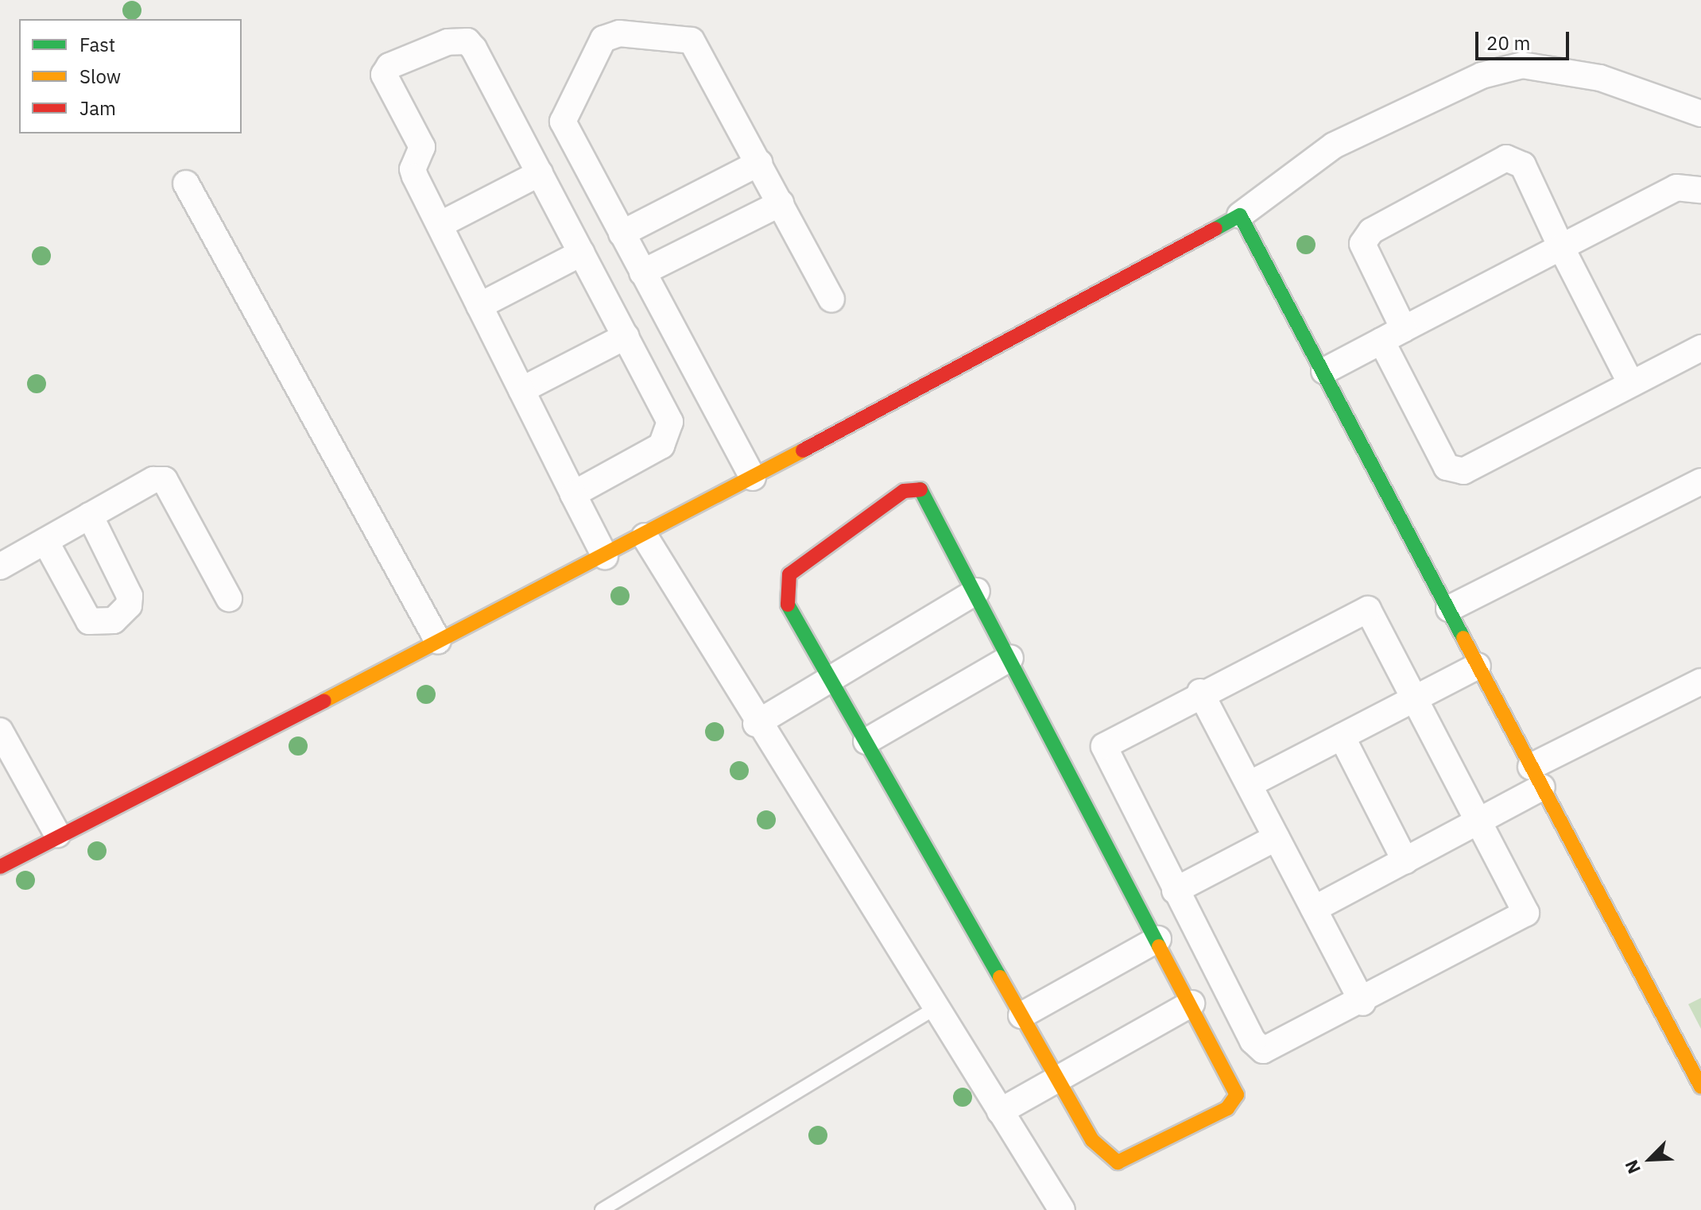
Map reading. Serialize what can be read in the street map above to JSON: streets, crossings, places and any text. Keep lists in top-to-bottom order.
{
  "legend": ["Fast", "Slow", "Jam"],
  "scale_bar": "20 m",
  "north": "bottom left"
}
